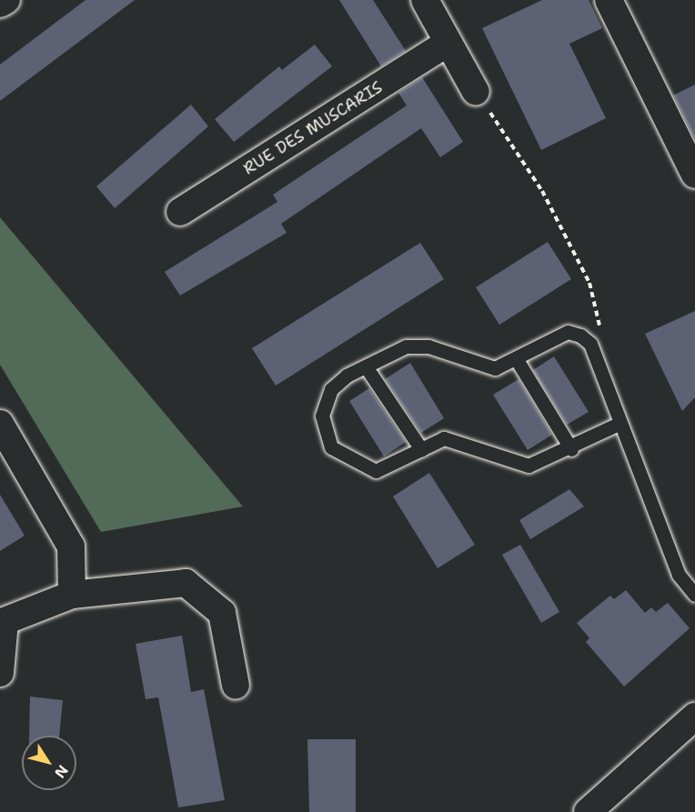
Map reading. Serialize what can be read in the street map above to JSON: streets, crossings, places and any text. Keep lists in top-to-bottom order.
{
  "streets": {
    "street": ["RUE DES MUSCARIS"]
  },
  "north": "bottom right"
}
